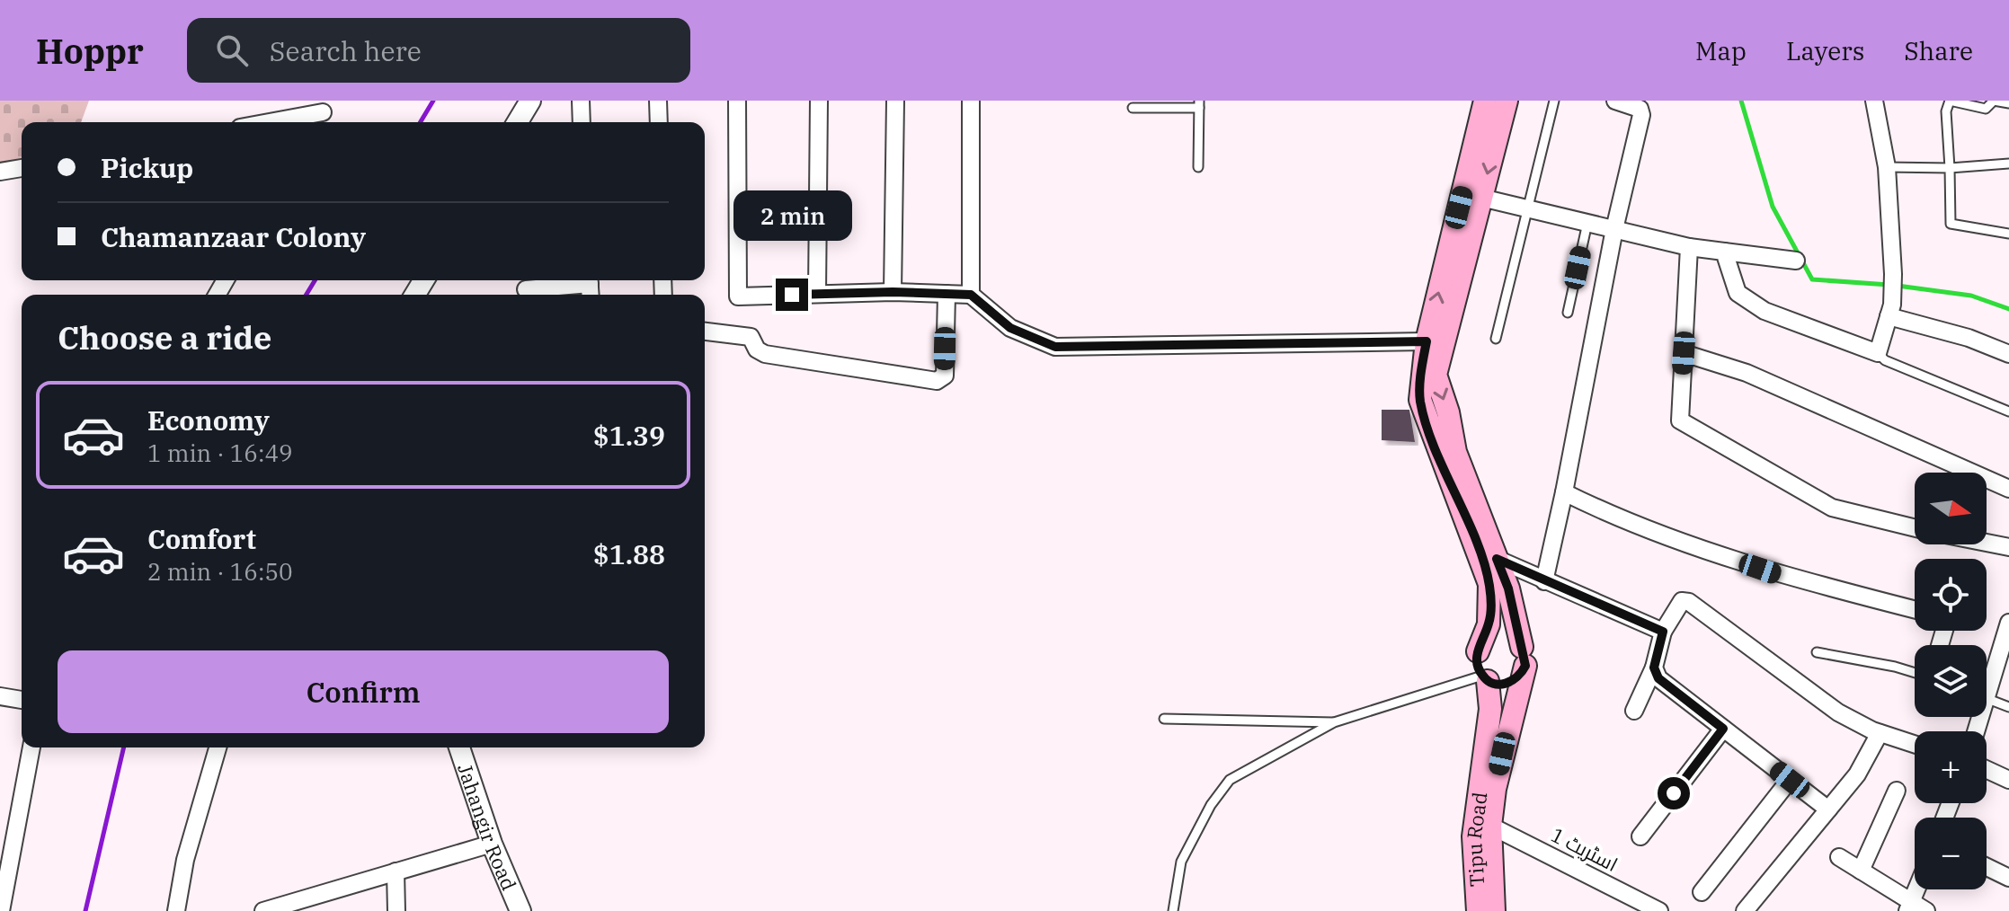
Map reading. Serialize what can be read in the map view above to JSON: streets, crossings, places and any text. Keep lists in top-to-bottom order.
{
  "streets": {
    "main road": ["Tipu Road"],
    "street": ["Jahangir Road", "اسٹریٹ 1"]
  },
  "north": "right",
  "page": {
    "header": "Hoppr",
    "search": "Search here",
    "nav": ["Map", "Layers", "Share"],
    "banner": ["Pickup", "Chamanzaar Colony"],
    "bubble": "2 min",
    "heading": "Choose a ride",
    "list": [
      {
        "name": "Economy",
        "note": "1 min · 16:49",
        "value": "$1.39"
      },
      {
        "name": "Comfort",
        "note": "2 min · 16:50",
        "value": "$1.88"
      }
    ],
    "map_buttons": ["+", "−"],
    "buttons": "Confirm"
  }
}
